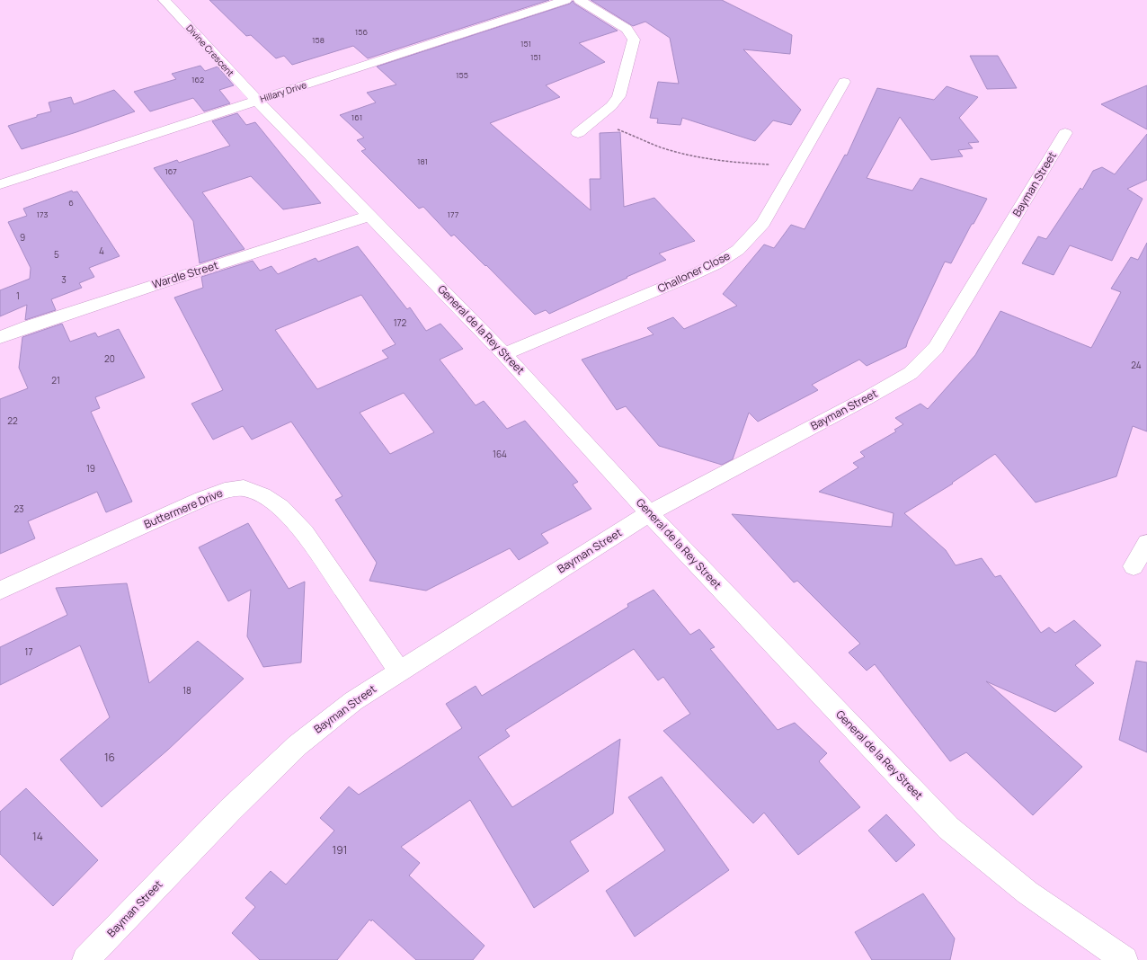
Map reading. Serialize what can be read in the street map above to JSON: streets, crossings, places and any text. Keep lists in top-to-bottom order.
{
  "streets": {
    "street": [
      "Divine Crescent",
      "Hillary Drive",
      "Bayman Street",
      "Challoner Close",
      "Wardle Street",
      "General de la Rey Street",
      "Buttermere Drive"
    ]
  },
  "crossings": [
    ["Divine Crescent", "Hillary Drive"],
    ["Divine Crescent", "General de la Rey Street"],
    ["Hillary Drive", "General de la Rey Street"],
    ["Bayman Street", "General de la Rey Street"],
    ["Bayman Street", "Buttermere Drive"],
    ["Challoner Close", "General de la Rey Street"],
    ["Wardle Street", "General de la Rey Street"]
  ],
  "house_numbers": [
    "156",
    "158",
    "151",
    "151",
    "155",
    "162",
    "161",
    "181",
    "167",
    "6",
    "173",
    "177",
    "9",
    "4",
    "5",
    "3",
    "1",
    "172",
    "20",
    "24",
    "21",
    "22",
    "164",
    "19",
    "23",
    "17",
    "18",
    "16",
    "14",
    "191"
  ]
}
